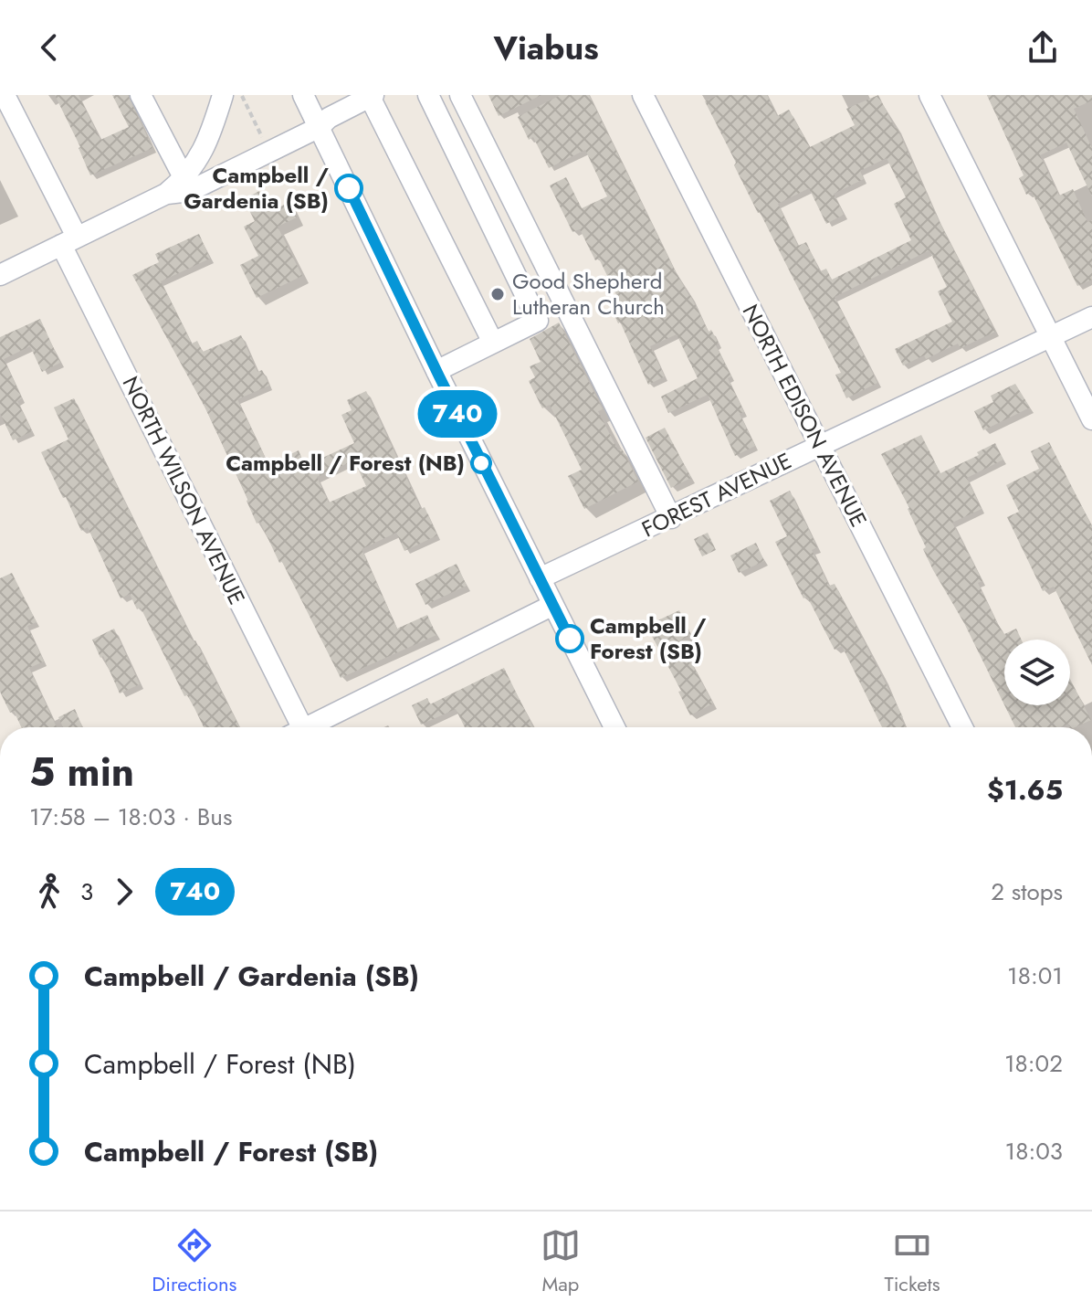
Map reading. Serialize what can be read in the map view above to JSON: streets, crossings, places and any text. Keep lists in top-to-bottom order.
{
  "streets": {
    "street": ["NORTH EDISON AVENUE", "NORTH WILSON AVENUE", "FOREST AVENUE"]
  },
  "crossings": [
    ["NORTH EDISON AVENUE", "FOREST AVENUE"]
  ],
  "places": [
    "Campbell / Gardenia (SB)",
    "Good Shepherd Lutheran Church",
    "Campbell / Forest (NB)",
    "Campbell / Forest (SB)"
  ],
  "lines": ["bus line 740"],
  "page": {
    "header": "Viabus",
    "on_map": "740",
    "heading": ["5 min", "17:58 – 18:03 · Bus", "$1.65"],
    "legs": ["3", "740", "2 stops"],
    "list": [
      {
        "name": "Campbell / Gardenia (SB)",
        "value": "18:01"
      },
      {
        "name": "Campbell / Forest (NB)",
        "value": "18:02"
      },
      {
        "name": "Campbell / Forest (SB)",
        "value": "18:03"
      }
    ],
    "tabs": ["Directions", "Map", "Tickets"]
  }
}
